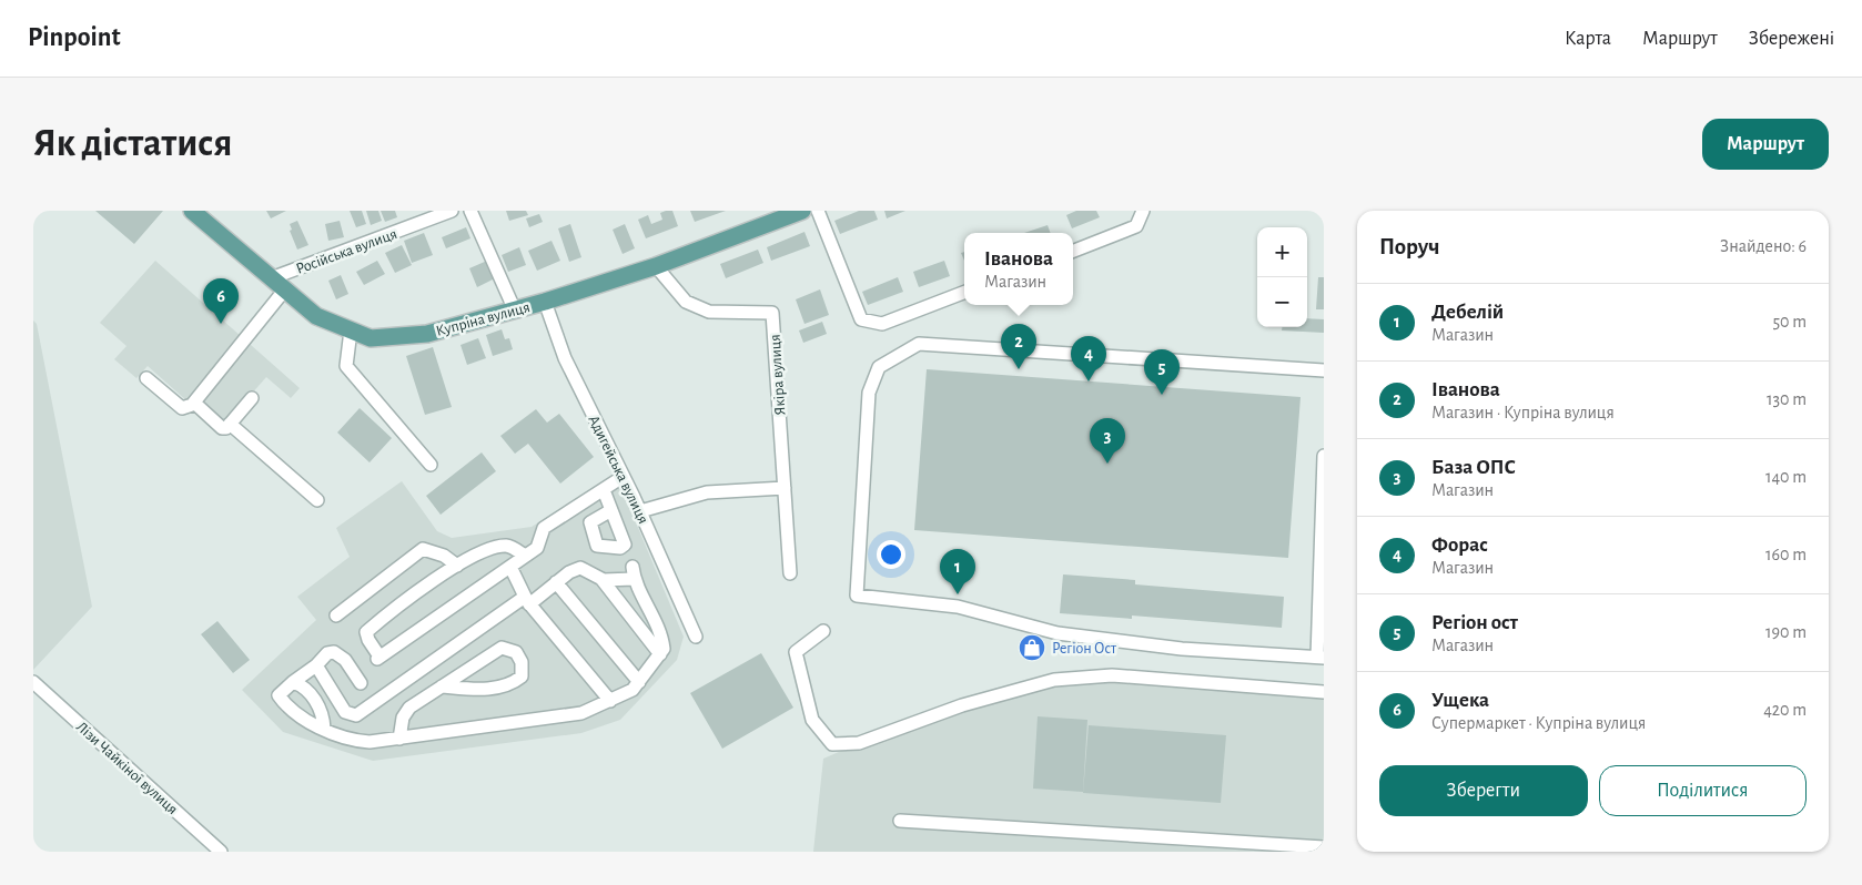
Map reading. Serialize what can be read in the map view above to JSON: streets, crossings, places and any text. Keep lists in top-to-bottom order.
{
  "streets": {
    "main road": ["Купріна вулиця"],
    "street": [
      "Російська вулиця",
      "Якіра вулиця",
      "Адигейська вулиця",
      "Лізи Чайкіної вулиця"
    ]
  },
  "crossings": [
    ["Російська вулиця", "Купріна вулиця"],
    ["Купріна вулиця", "Якіра вулиця"],
    ["Купріна вулиця", "Адигейська вулиця"]
  ],
  "places": {
    "shop": ["Регіон Ост"]
  },
  "page": {
    "header": "Pinpoint",
    "nav": ["Карта", "Маршрут", "Збережені"],
    "buttons": [
      "Маршрут",
      ["Зберегти", "Поділитися"]
    ],
    "title": "Як дістатися",
    "heading": ["Поруч", "Знайдено: 6"],
    "map_buttons": ["+", "−"],
    "popup": ["Іванова", "Магазин"],
    "pins": [
      "6",
      "2",
      "4",
      "5",
      "3",
      "1"
    ],
    "list": [
      {
        "mark": "1",
        "name": "Дебелій",
        "note": "Магазин",
        "value": "50 m"
      },
      {
        "mark": "2",
        "name": "Іванова",
        "note": "Магазин · Купріна вулиця",
        "value": "130 m"
      },
      {
        "mark": "3",
        "name": "База ОПС",
        "note": "Магазин",
        "value": "140 m"
      },
      {
        "mark": "4",
        "name": "Форас",
        "note": "Магазин",
        "value": "160 m"
      },
      {
        "mark": "5",
        "name": "Регіон ост",
        "note": "Магазин",
        "value": "190 m"
      },
      {
        "mark": "6",
        "name": "Ущека",
        "note": "Супермаркет · Купріна вулиця",
        "value": "420 m"
      }
    ]
  }
}
